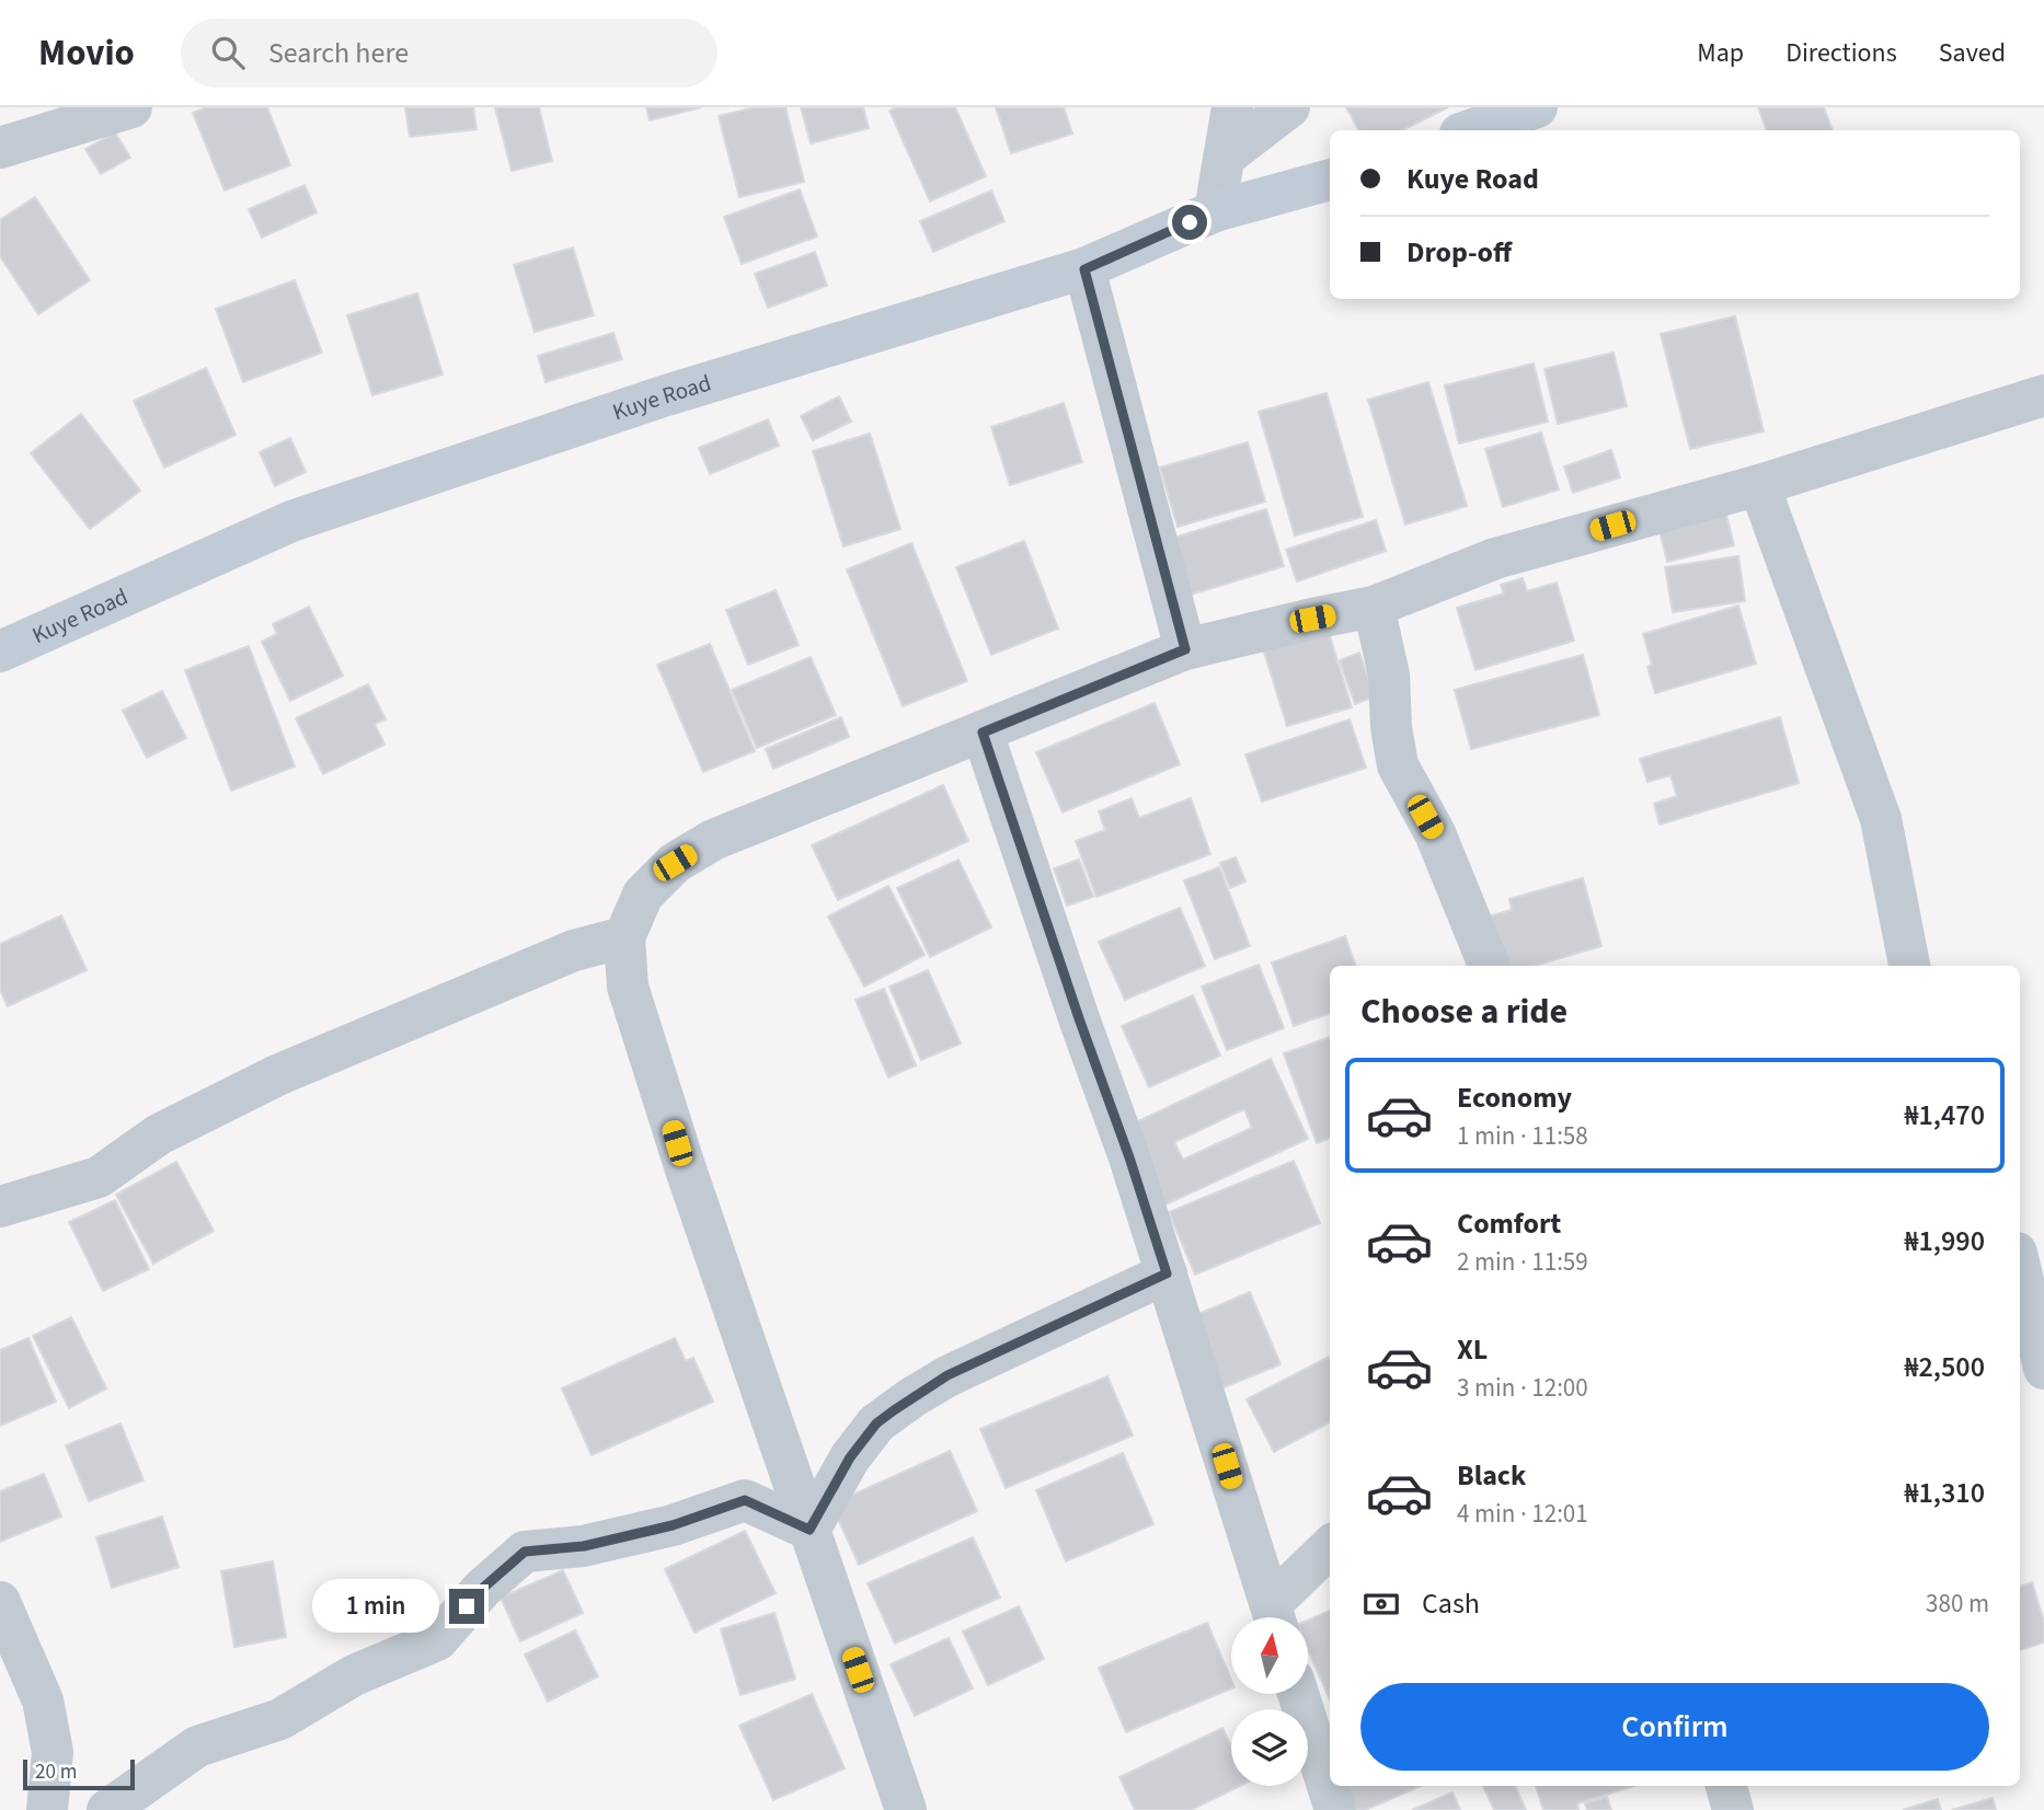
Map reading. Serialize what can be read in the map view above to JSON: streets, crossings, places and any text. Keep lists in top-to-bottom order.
{
  "streets": {
    "street": ["Kuye Road"]
  },
  "scale_bar": "20 m",
  "north": "top",
  "page": {
    "header": "Movio",
    "search": "Search here",
    "nav": ["Map", "Directions", "Saved"],
    "banner": ["Kuye Road", "Drop-off"],
    "heading": "Choose a ride",
    "list": [
      {
        "name": "Economy",
        "note": "1 min · 11:58",
        "value": "₦1,470"
      },
      {
        "name": "Comfort",
        "note": "2 min · 11:59",
        "value": "₦1,990"
      },
      {
        "name": "XL",
        "note": "3 min · 12:00",
        "value": "₦2,500"
      },
      {
        "name": "Black",
        "note": "4 min · 12:01",
        "value": "₦1,310"
      }
    ],
    "pay": ["Cash", "380 m"],
    "bubble": "1 min",
    "buttons": "Confirm",
    "scale": "20 m"
  }
}
